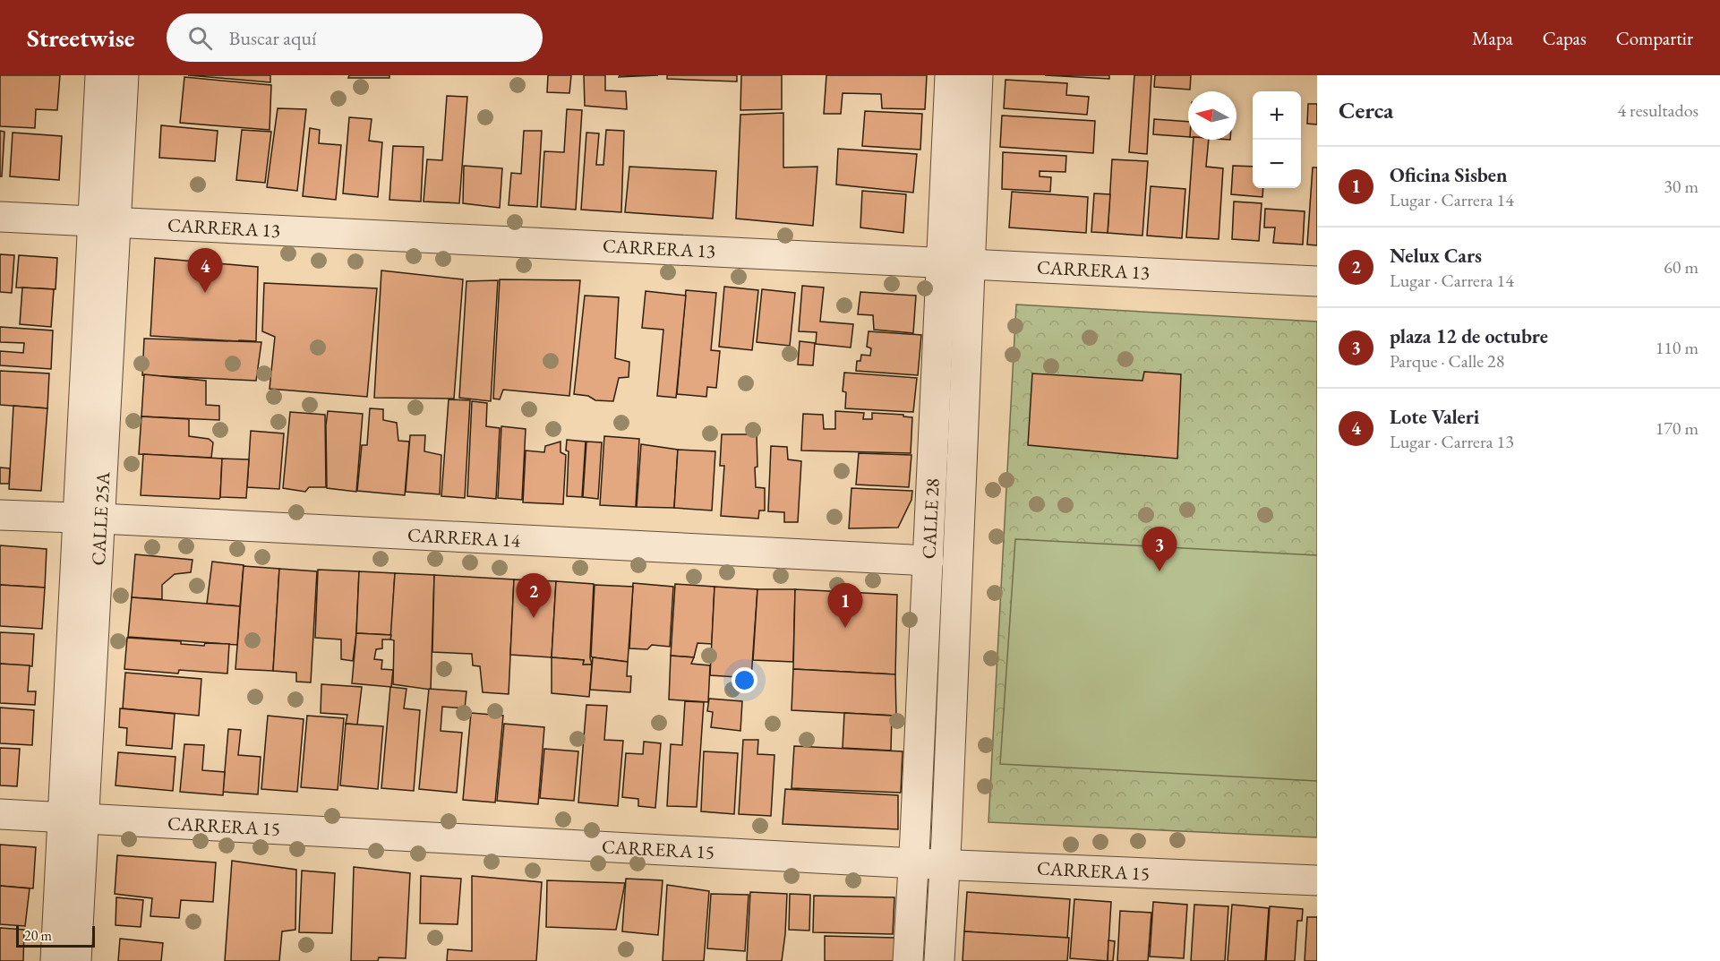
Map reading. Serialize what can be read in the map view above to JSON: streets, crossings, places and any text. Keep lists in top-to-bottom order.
{
  "streets": {
    "street": [
      "CARRERA 13",
      "CALLE 25A",
      "CALLE 28",
      "CARRERA 14",
      "CARRERA 15"
    ]
  },
  "crossings": [
    ["CARRERA 13", "CALLE 25A"],
    ["CARRERA 13", "CALLE 28"],
    ["CALLE 25A", "CARRERA 14"],
    ["CALLE 25A", "CARRERA 15"],
    ["CALLE 28", "CARRERA 14"],
    ["CALLE 28", "CARRERA 15"]
  ],
  "scale_bar": "20 m",
  "north": "left",
  "page": {
    "header": "Streetwise",
    "search": "Buscar aquí",
    "nav": ["Mapa", "Capas", "Compartir"],
    "heading": ["Cerca", "4 resultados"],
    "map_buttons": ["+", "−"],
    "list": [
      {
        "mark": "1",
        "name": "Oficina Sisben",
        "note": "Lugar · Carrera 14",
        "value": "30 m"
      },
      {
        "mark": "2",
        "name": "Nelux Cars",
        "note": "Lugar · Carrera 14",
        "value": "60 m"
      },
      {
        "mark": "3",
        "name": "plaza 12 de octubre",
        "note": "Parque · Calle 28",
        "value": "110 m"
      },
      {
        "mark": "4",
        "name": "Lote Valeri",
        "note": "Lugar · Carrera 13",
        "value": "170 m"
      }
    ],
    "pins": [
      "4",
      "3",
      "2",
      "1"
    ],
    "scale": "20 m"
  }
}
